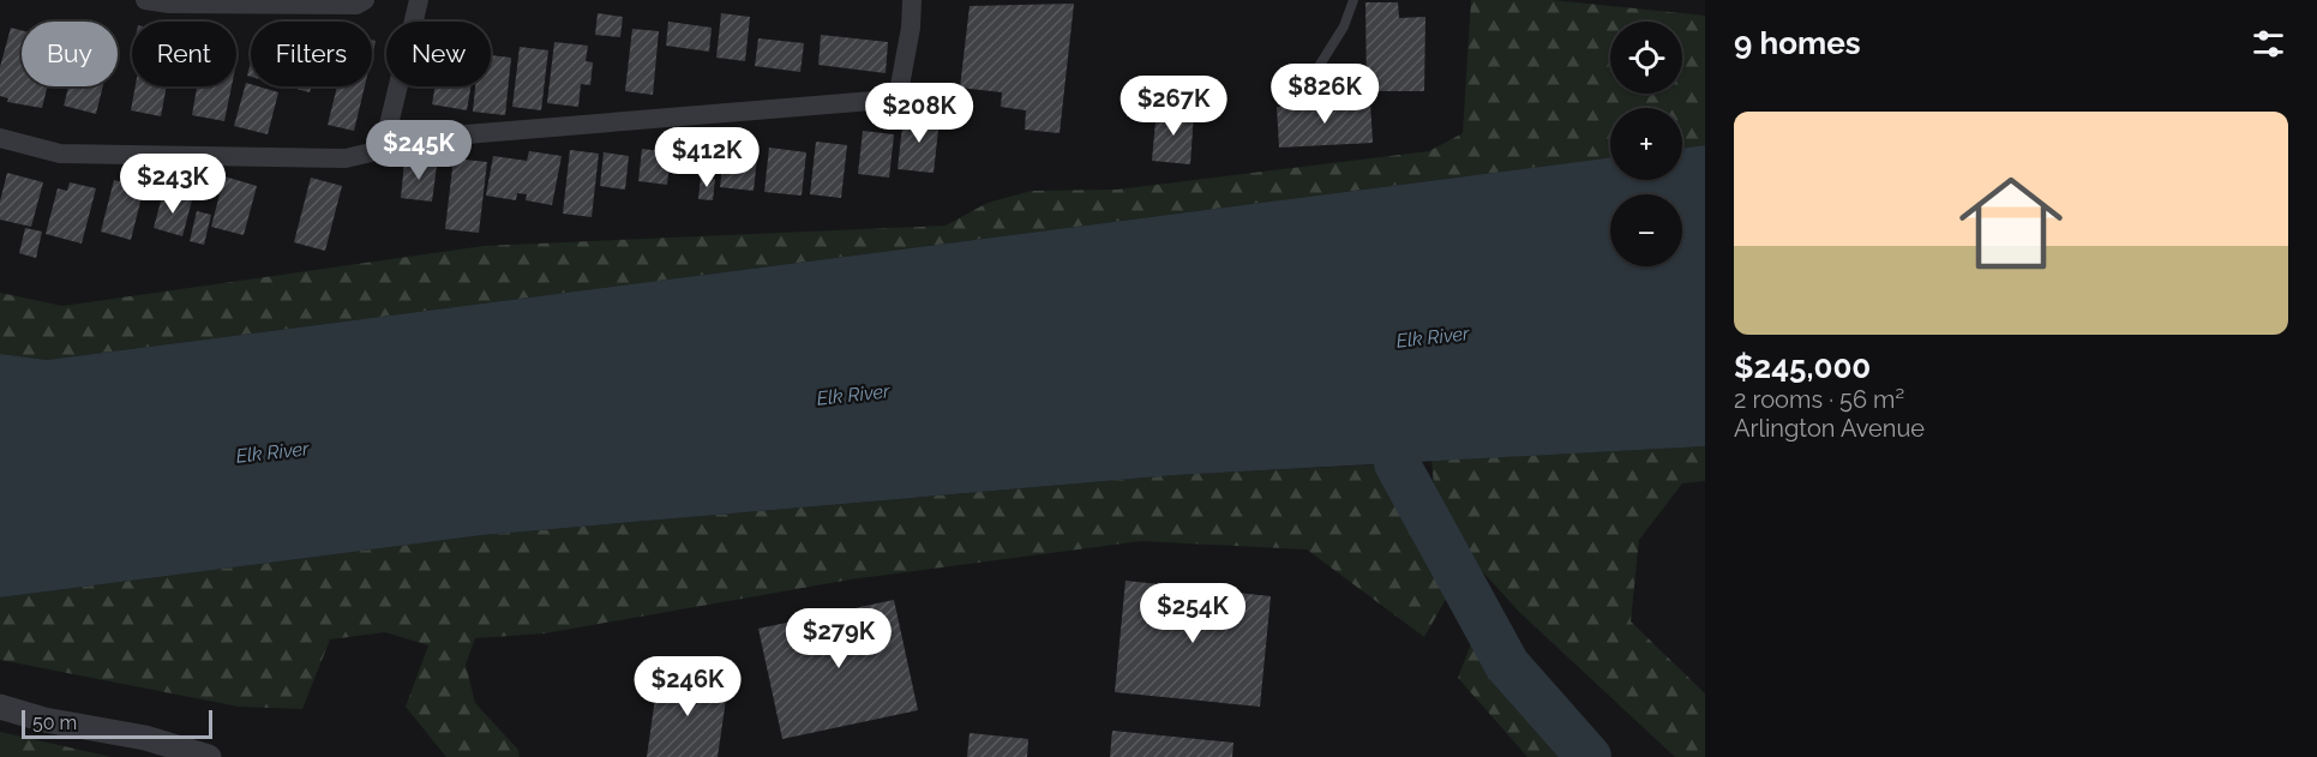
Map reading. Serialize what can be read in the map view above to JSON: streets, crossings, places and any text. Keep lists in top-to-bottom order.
{
  "water": ["Elk River"],
  "scale_bar": "50 m",
  "page": {
    "heading": "9 homes",
    "map_buttons": ["+", "−"],
    "chip": [
      "Buy",
      "Rent",
      "Filters",
      "New"
    ],
    "price": [
      "$826K",
      "$267K",
      "$208K",
      "$245K",
      "$412K",
      "$243K",
      "$254K",
      "$279K",
      "$246K"
    ],
    "list": [
      {
        "name": "$245,000",
        "note": "2 rooms · 56 m² · Arlington Avenue"
      }
    ],
    "scale": "50 m"
  }
}
